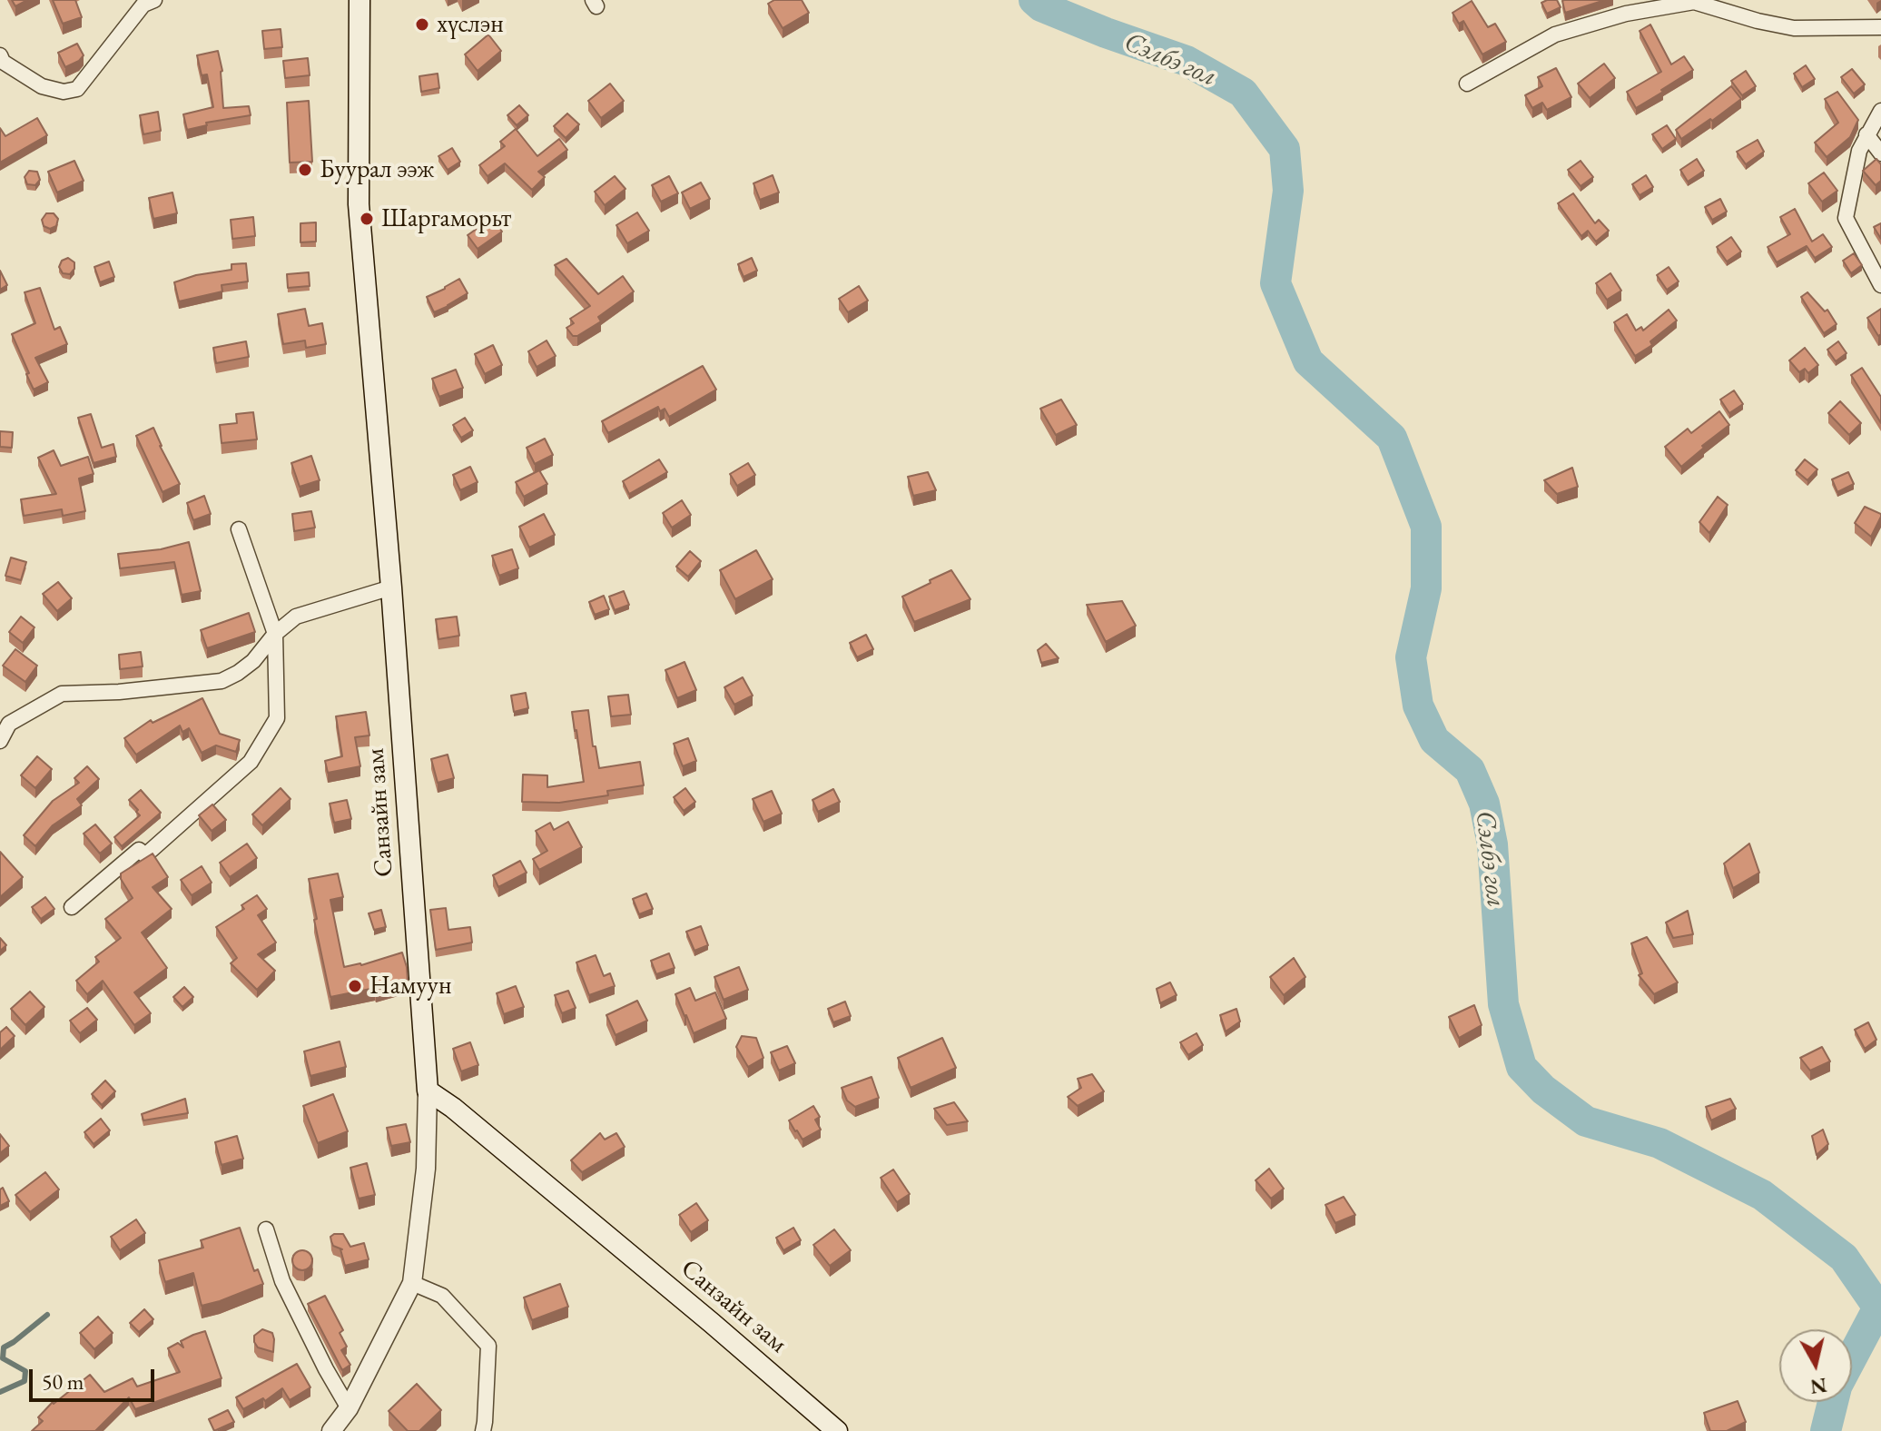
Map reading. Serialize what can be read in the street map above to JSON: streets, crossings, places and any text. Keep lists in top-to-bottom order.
{
  "streets": {
    "main road": ["Санзайн зам"]
  },
  "water": ["Сэлбэ гол"],
  "places": [
    "хүслэн",
    "Буурал ээж",
    "Шаргаморьт",
    "Намуун"
  ],
  "scale_bar": "50 m",
  "north": "bottom"
}
